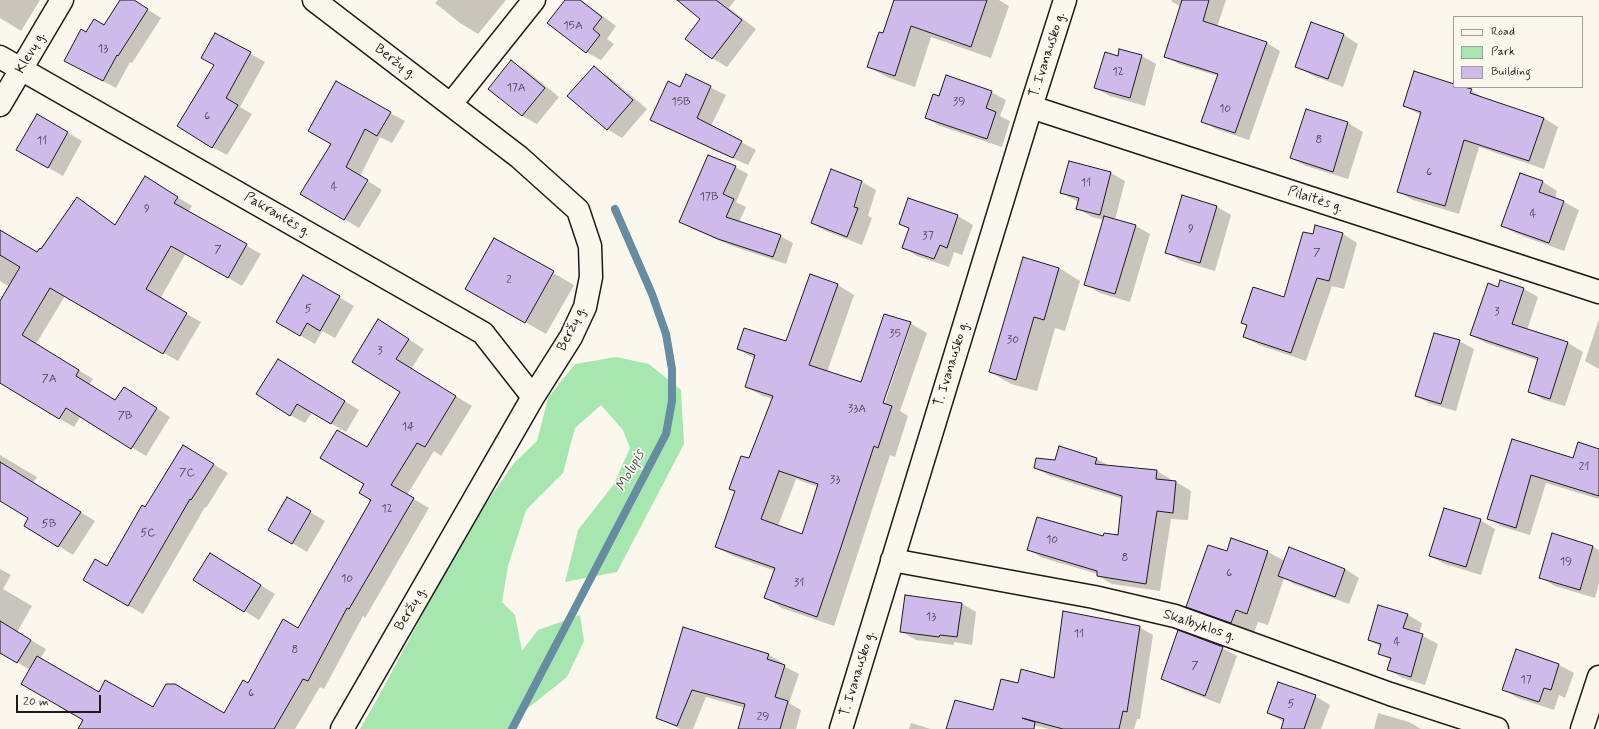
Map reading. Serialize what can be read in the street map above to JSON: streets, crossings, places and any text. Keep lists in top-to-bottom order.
{
  "streets": {
    "street": [
      "Klevų g.",
      "T. Ivanausko g.",
      "Beržų g.",
      "Pilaitės g.",
      "Pakrantės g.",
      "Skalbyklos g."
    ]
  },
  "crossings": [
    ["Klevų g.", "Pakrantės g."],
    ["T. Ivanausko g.", "Pilaitės g."],
    ["T. Ivanausko g.", "Skalbyklos g."],
    ["Beržų g.", "Pakrantės g."]
  ],
  "water": ["Molupis"],
  "house_numbers": [
    "15A",
    "13",
    "12",
    "17A",
    "15B",
    "39",
    "10",
    "6",
    "8",
    "11",
    "6",
    "11",
    "4",
    "17B",
    "9",
    "4",
    "9",
    "37",
    "7",
    "7",
    "2",
    "5",
    "3",
    "35",
    "30",
    "3",
    "7A",
    "33A",
    "7B",
    "14",
    "21",
    "7C",
    "33",
    "12",
    "5B",
    "5C",
    "10",
    "8",
    "19",
    "6",
    "10",
    "31",
    "13",
    "11",
    "4",
    "8",
    "7",
    "17",
    "6",
    "5",
    "29"
  ],
  "legend": ["Road", "Park", "Building"],
  "scale_bar": "20 m"
}
